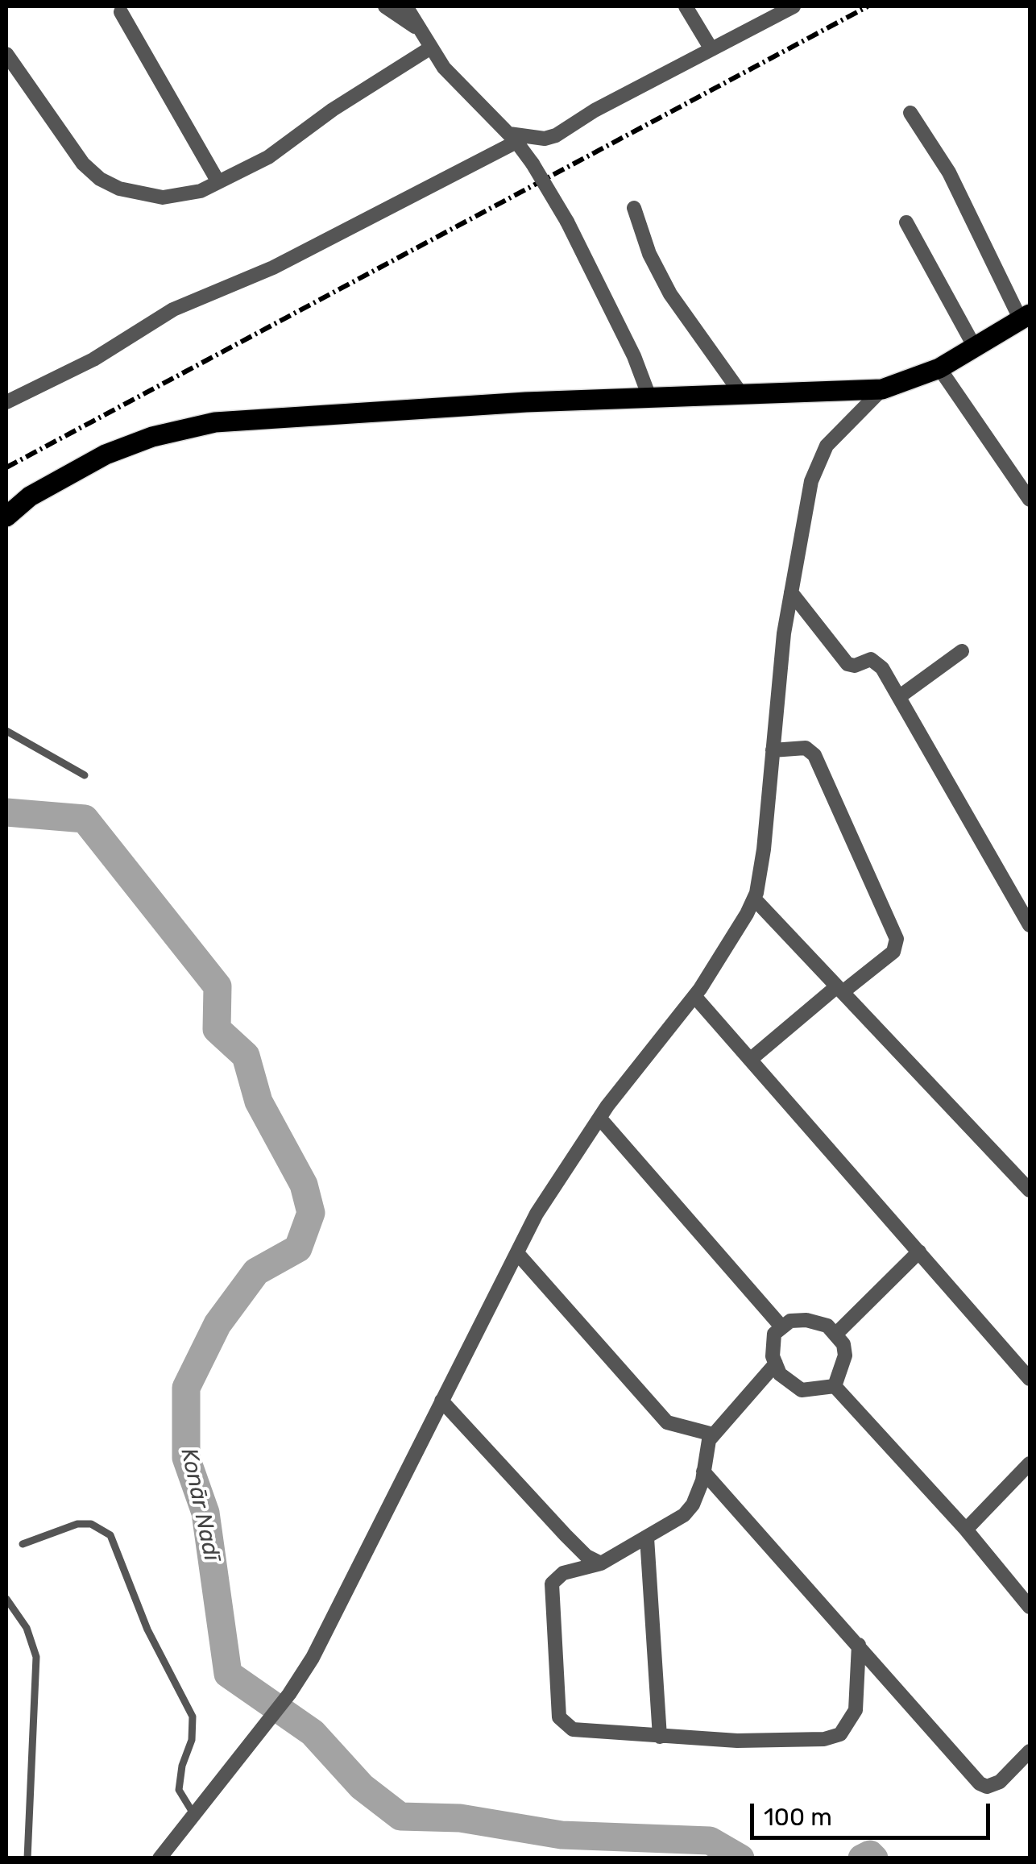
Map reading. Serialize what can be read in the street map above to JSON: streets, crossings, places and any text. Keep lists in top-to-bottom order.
{
  "water": ["Konār Nadī"],
  "scale_bar": "100 m"
}
